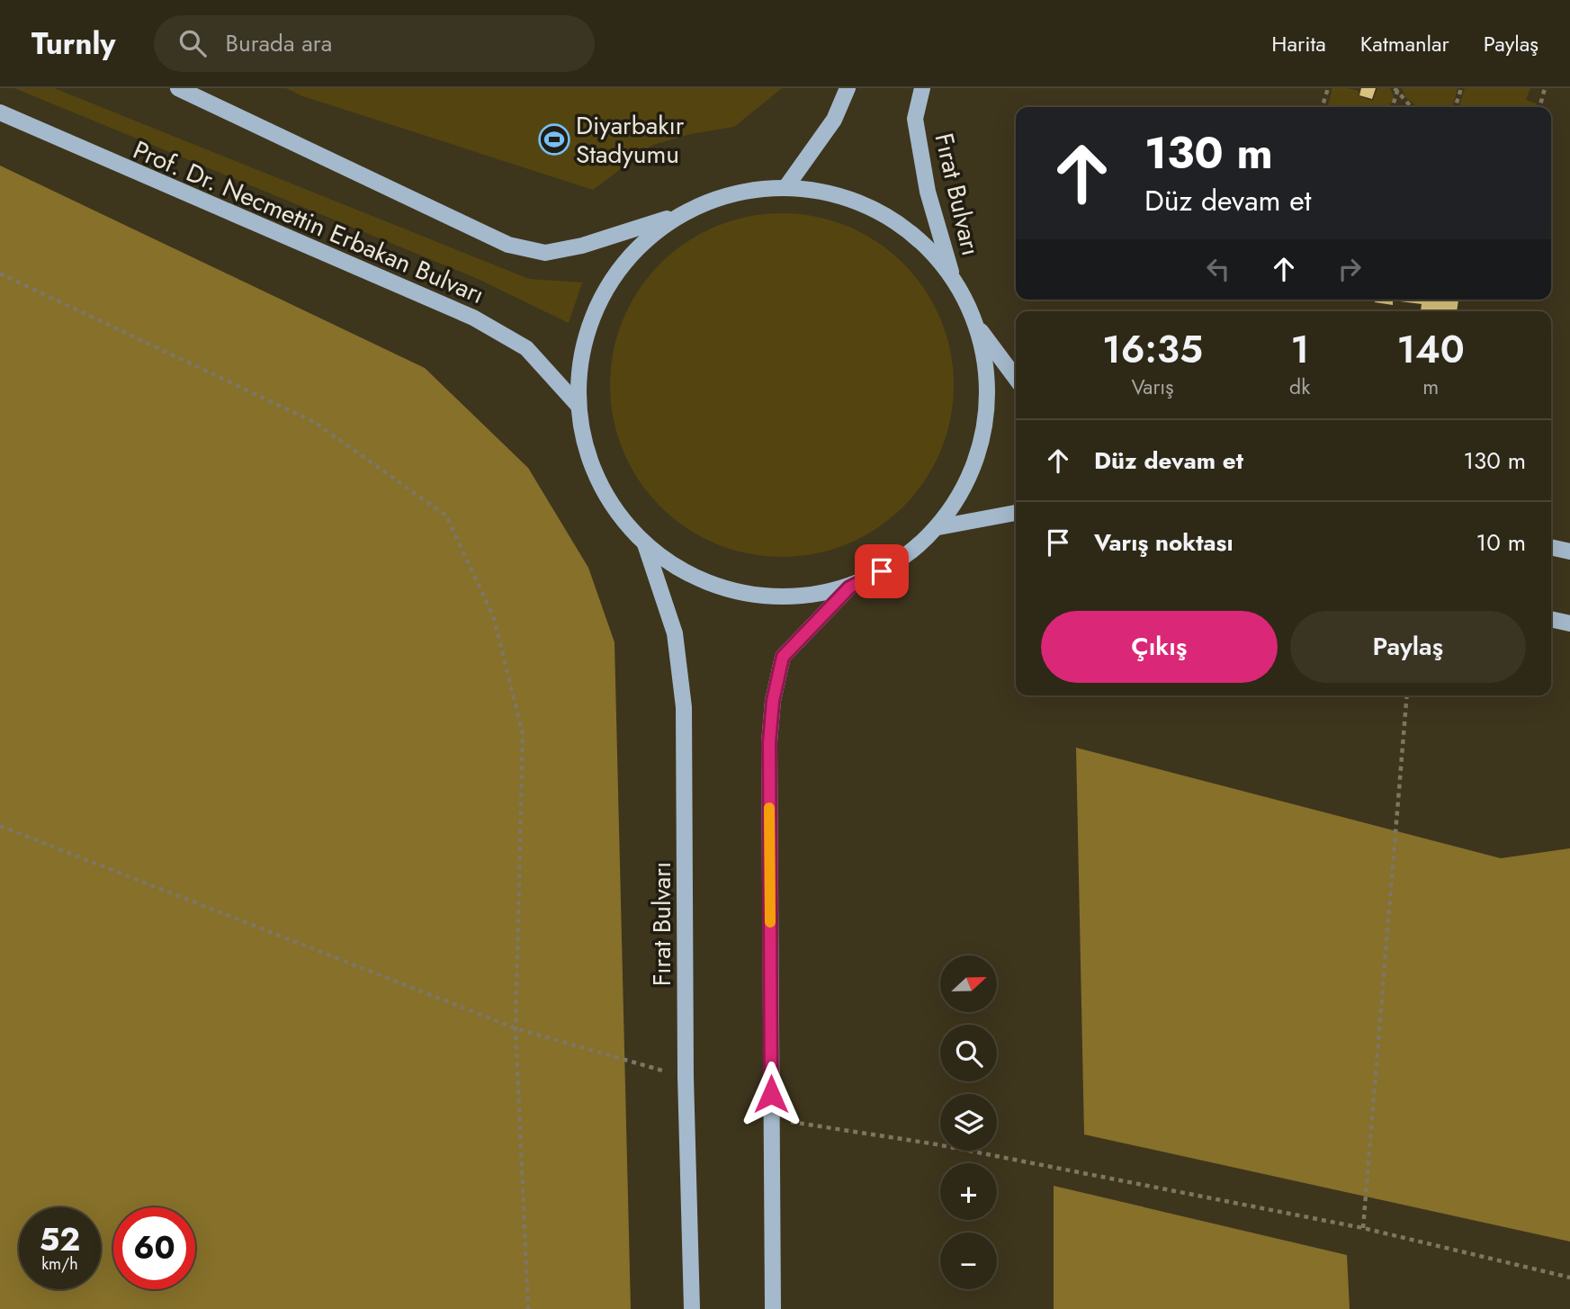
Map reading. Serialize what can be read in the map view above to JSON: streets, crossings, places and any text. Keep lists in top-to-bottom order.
{
  "streets": {
    "main road": ["Fırat Bulvarı", "Prof. Dr. Necmettin Erbakan Bulvarı"]
  },
  "places": {
    "sports": ["Diyarbakır Stadyumu"]
  },
  "north": "right",
  "page": {
    "header": "Turnly",
    "search": "Burada ara",
    "nav": ["Harita", "Katmanlar", "Paylaş"],
    "turn": ["130 m", "Düz devam et"],
    "eta": [
      "16:35",
      "Varış",
      "1",
      "dk",
      "140",
      "m"
    ],
    "list": [
      {
        "name": "Düz devam et",
        "value": "130 m"
      },
      {
        "name": "Varış noktası",
        "value": "10 m"
      }
    ],
    "buttons": ["Çıkış", "Paylaş"],
    "map_buttons": ["+", "−"],
    "speed": "52 km/h",
    "limit": "60"
  }
}
